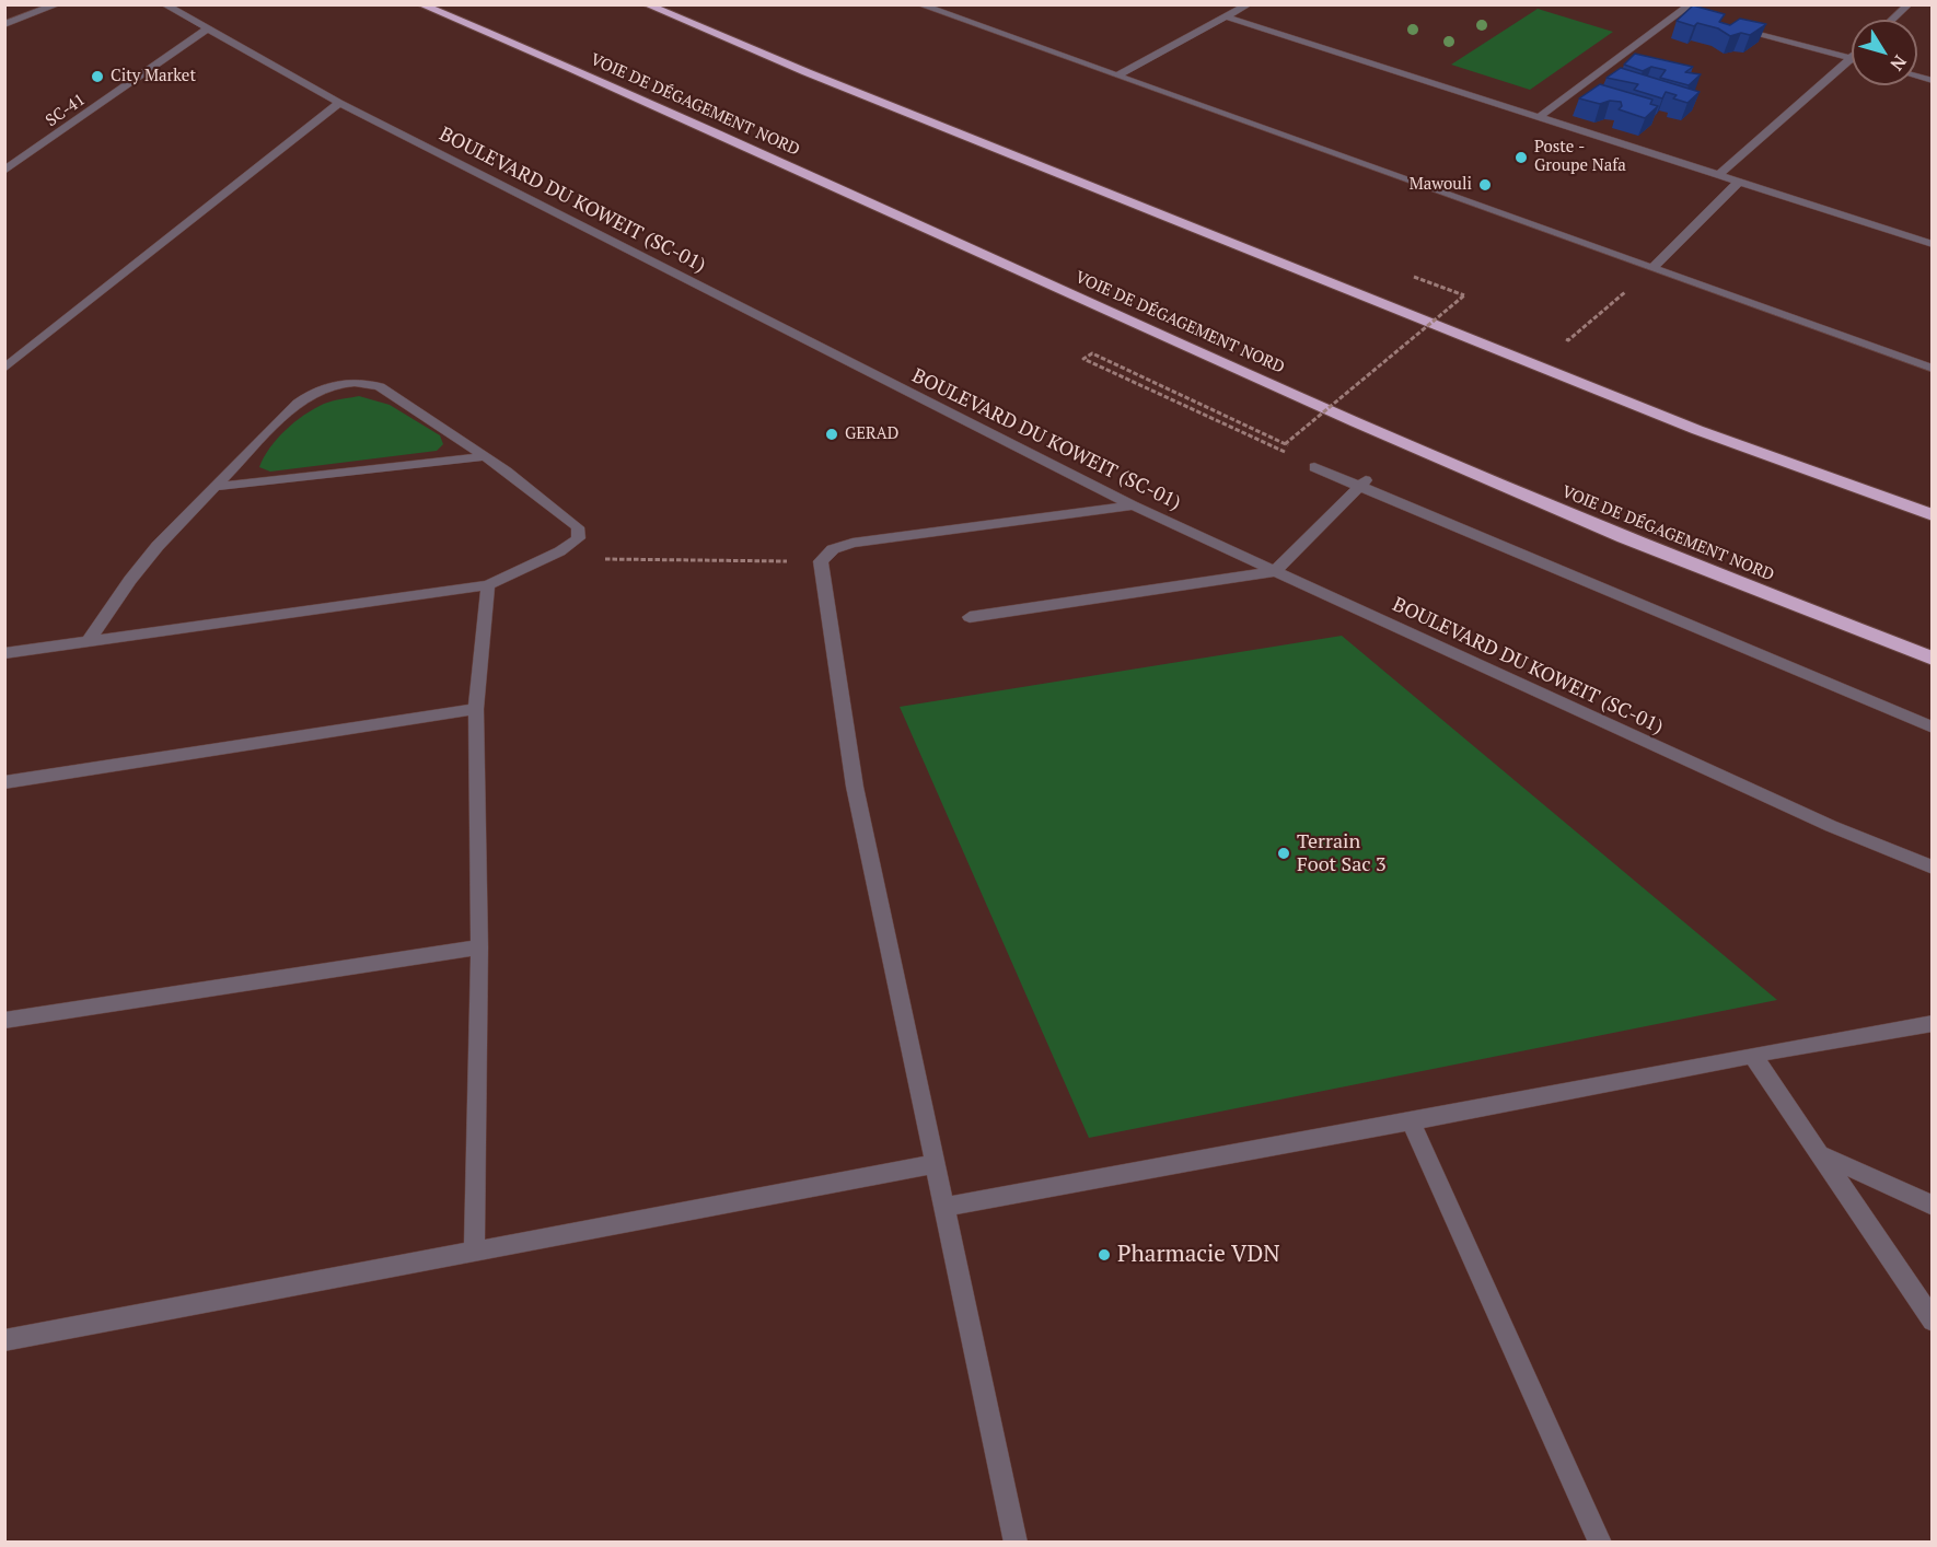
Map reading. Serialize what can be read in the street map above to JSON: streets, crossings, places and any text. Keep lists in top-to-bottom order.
{
  "streets": {
    "highway": ["VOIE DE DÉGAGEMENT NORD"],
    "street": ["SC-41", "BOULEVARD DU KOWEIT (SC-01)"]
  },
  "crossings": [
    ["SC-41", "BOULEVARD DU KOWEIT (SC-01)"]
  ],
  "places": [
    "City Market",
    "Poste - Groupe Nafa",
    "Mawouli",
    "GERAD",
    "Terrain Foot Sac 3",
    "Pharmacie VDN"
  ],
  "north": "bottom right"
}
